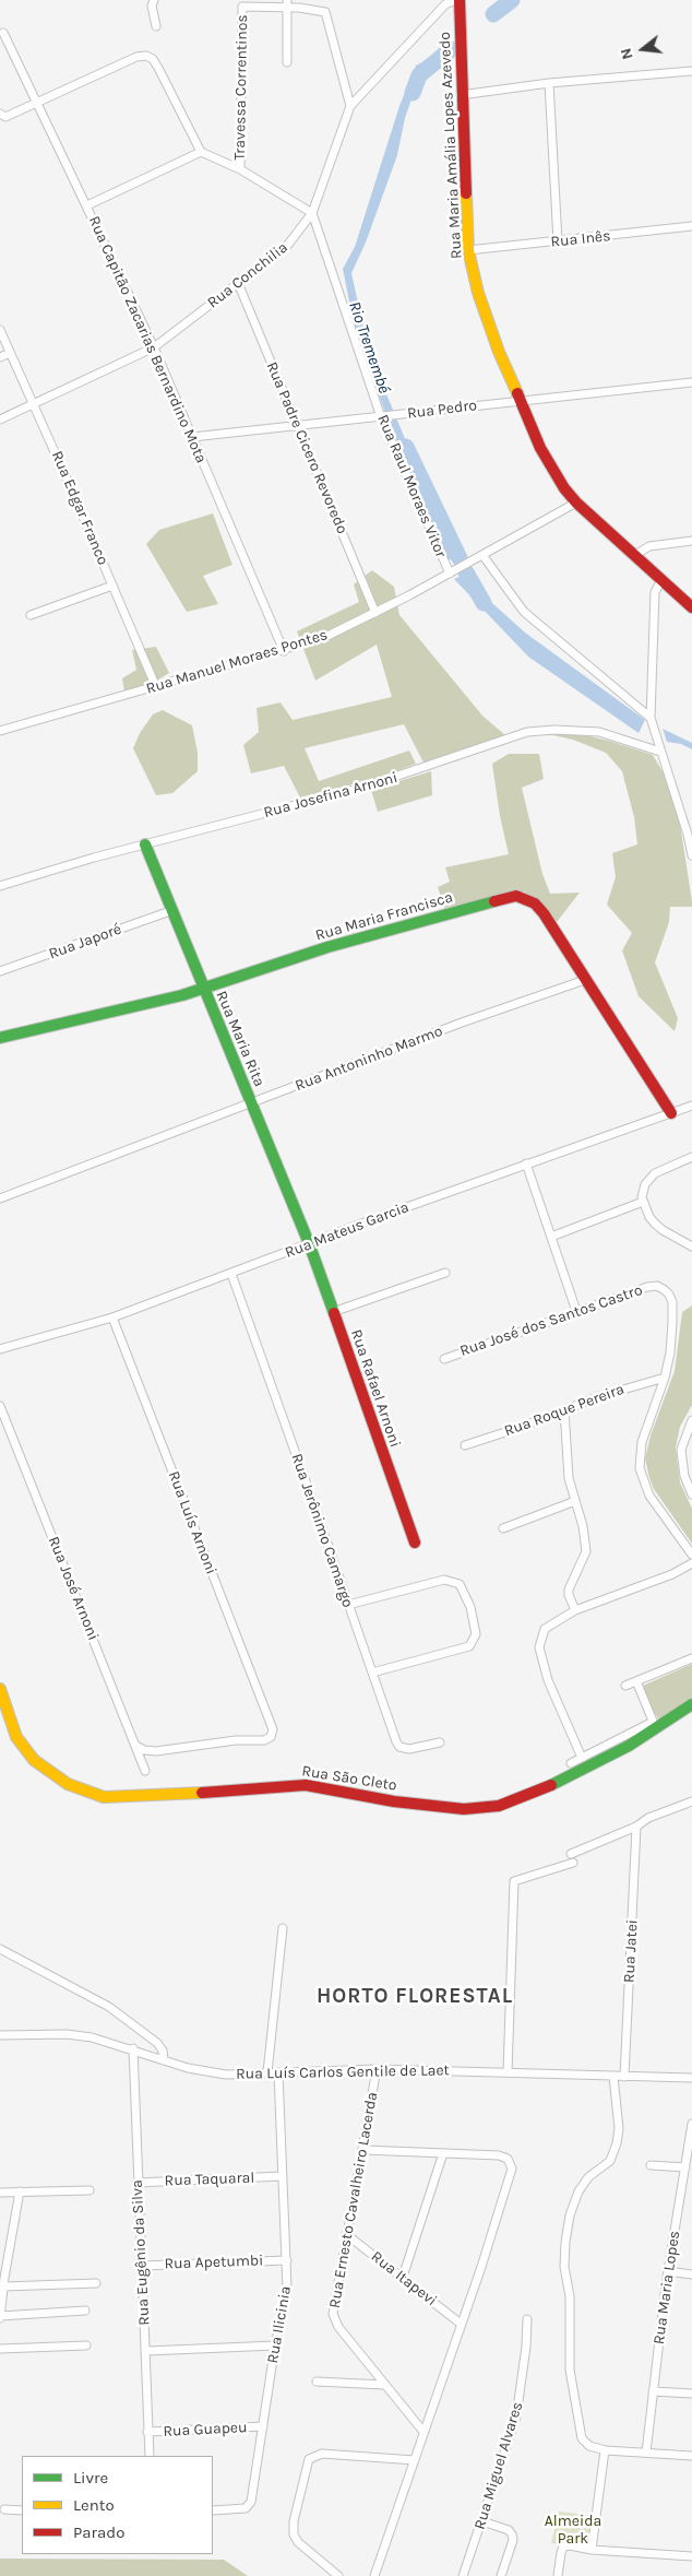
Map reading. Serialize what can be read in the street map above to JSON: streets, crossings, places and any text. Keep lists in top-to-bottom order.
{
  "streets": {
    "street": [
      "Travessa Correntinos",
      "Rua Maria Amália Lopes Azevedo",
      "Rua Inês",
      "Rua Conchilia",
      "Rua Capitão Zacarias Bernardino Mota",
      "Rua Pedro",
      "Rua Padre Cicero Revoredo",
      "Rua Raul Moraes Vitor",
      "Rua Edgar Franco",
      "Rua Manuel Moraes Pontes",
      "Rua Josefina Arnoni",
      "Rua Maria Francisca",
      "Rua Japoré",
      "Rua Maria Rita",
      "Rua Antoninho Marmo",
      "Rua Mateus Garcia",
      "Rua José dos Santos Castro",
      "Rua Rafael Arnoni",
      "Rua Roque Pereira",
      "Rua Luís Arnoni",
      "Rua Jerônimo Camargo",
      "Rua José Arnoni",
      "Rua São Cleto",
      "Rua Jatei",
      "Rua Luís Carlos Gentile de Laet",
      "Rua Taquaral",
      "Rua Ernesto Cavalheiro Lacerda",
      "Rua Eugênio da Silva",
      "Rua Apetumbi",
      "Rua Itapevi",
      "Rua Maria Lopes",
      "Rua Ilicinia",
      "Rua Guapeu",
      "Rua Miguel Alvares"
    ]
  },
  "crossings": [
    ["Travessa Correntinos", "Rua Conchilia"],
    ["Rua Maria Amália Lopes Azevedo", "Rua Inês"],
    ["Rua Maria Amália Lopes Azevedo", "Rua Pedro"],
    ["Rua Maria Amália Lopes Azevedo", "Rua Manuel Moraes Pontes"],
    ["Rua Conchilia", "Rua Capitão Zacarias Bernardino Mota"],
    ["Rua Conchilia", "Rua Padre Cicero Revoredo"],
    ["Rua Conchilia", "Rua Raul Moraes Vitor"],
    ["Rua Conchilia", "Rua Edgar Franco"],
    ["Rua Capitão Zacarias Bernardino Mota", "Rua Pedro"],
    ["Rua Capitão Zacarias Bernardino Mota", "Rua Manuel Moraes Pontes"],
    ["Rua Pedro", "Rua Padre Cicero Revoredo"],
    ["Rua Pedro", "Rua Raul Moraes Vitor"],
    ["Rua Padre Cicero Revoredo", "Rua Manuel Moraes Pontes"],
    ["Rua Raul Moraes Vitor", "Rua Manuel Moraes Pontes"],
    ["Rua Edgar Franco", "Rua Manuel Moraes Pontes"],
    ["Rua Josefina Arnoni", "Rua Maria Rita"],
    ["Rua Maria Francisca", "Rua Maria Rita"],
    ["Rua Maria Francisca", "Rua Antoninho Marmo"],
    ["Rua Maria Francisca", "Rua Mateus Garcia"],
    ["Rua Japoré", "Rua Maria Rita"],
    ["Rua Maria Rita", "Rua Antoninho Marmo"],
    ["Rua Maria Rita", "Rua Mateus Garcia"],
    ["Rua Maria Rita", "Rua Rafael Arnoni"],
    ["Rua Mateus Garcia", "Rua Rafael Arnoni"],
    ["Rua Mateus Garcia", "Rua Luís Arnoni"],
    ["Rua Mateus Garcia", "Rua Jerônimo Camargo"],
    ["Rua José dos Santos Castro", "Rua Roque Pereira"],
    ["Rua Luís Arnoni", "Rua José Arnoni"],
    ["Rua Jatei", "Rua Luís Carlos Gentile de Laet"],
    ["Rua Luís Carlos Gentile de Laet", "Rua Ernesto Cavalheiro Lacerda"],
    ["Rua Luís Carlos Gentile de Laet", "Rua Eugênio da Silva"],
    ["Rua Luís Carlos Gentile de Laet", "Rua Ilicinia"],
    ["Rua Taquaral", "Rua Eugênio da Silva"],
    ["Rua Taquaral", "Rua Ilicinia"],
    ["Rua Ernesto Cavalheiro Lacerda", "Rua Itapevi"],
    ["Rua Eugênio da Silva", "Rua Apetumbi"],
    ["Rua Eugênio da Silva", "Rua Guapeu"],
    ["Rua Apetumbi", "Rua Ilicinia"],
    ["Rua Ilicinia", "Rua Guapeu"]
  ],
  "districts": ["HORTO FLORESTAL"],
  "water": ["Rio Tremembé"],
  "parks": ["Almeida Park"],
  "legend": ["Livre", "Lento", "Parado"],
  "north": "left"
}
